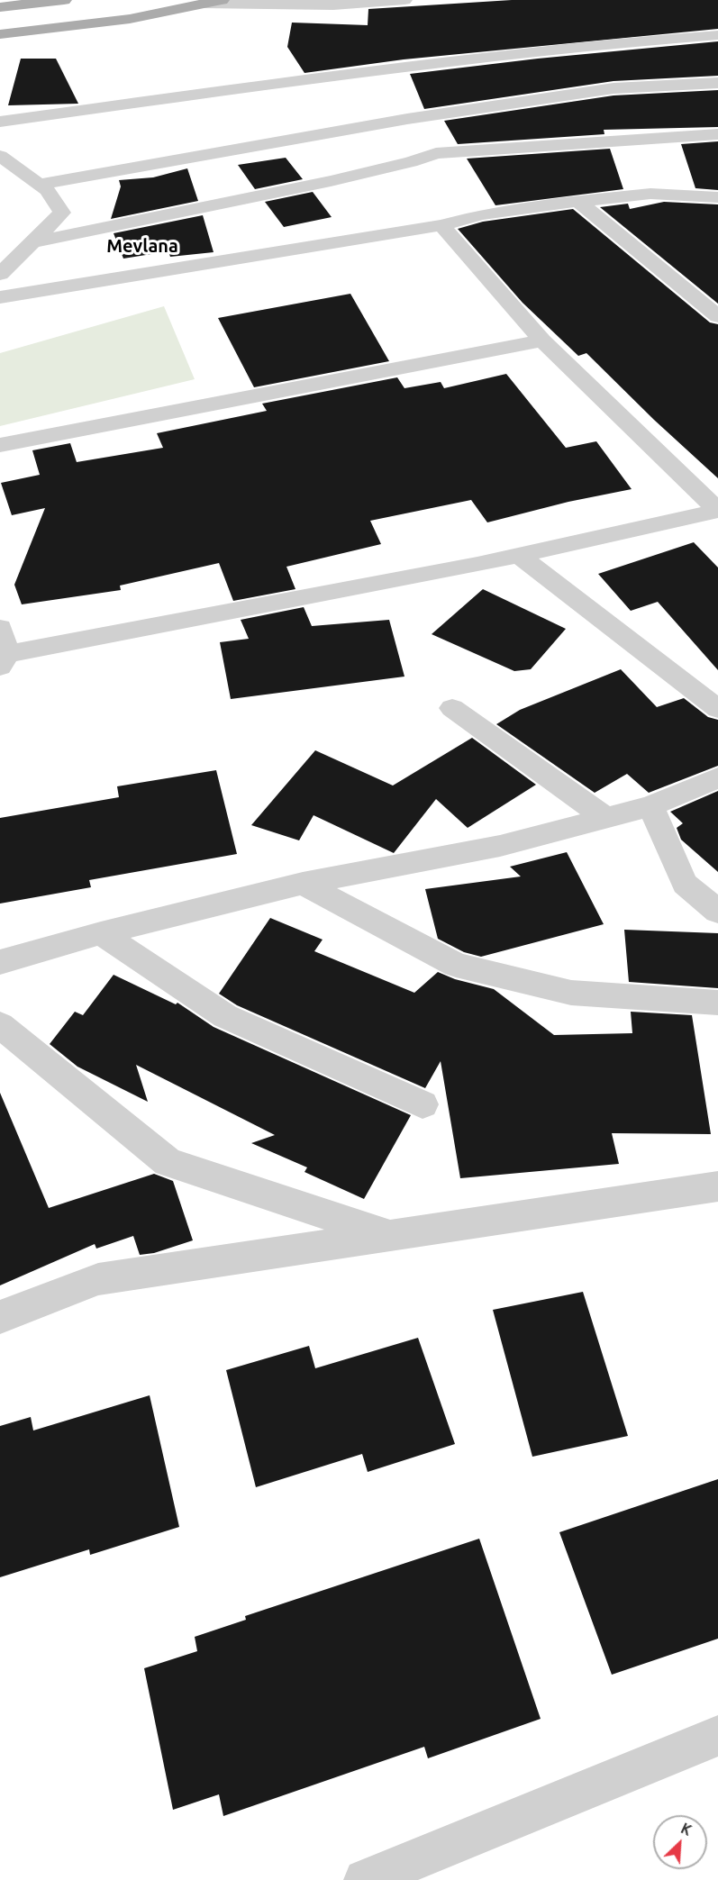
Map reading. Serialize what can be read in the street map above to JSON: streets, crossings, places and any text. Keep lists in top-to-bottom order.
{
  "districts": ["Mevlana"],
  "north": "top right"
}
